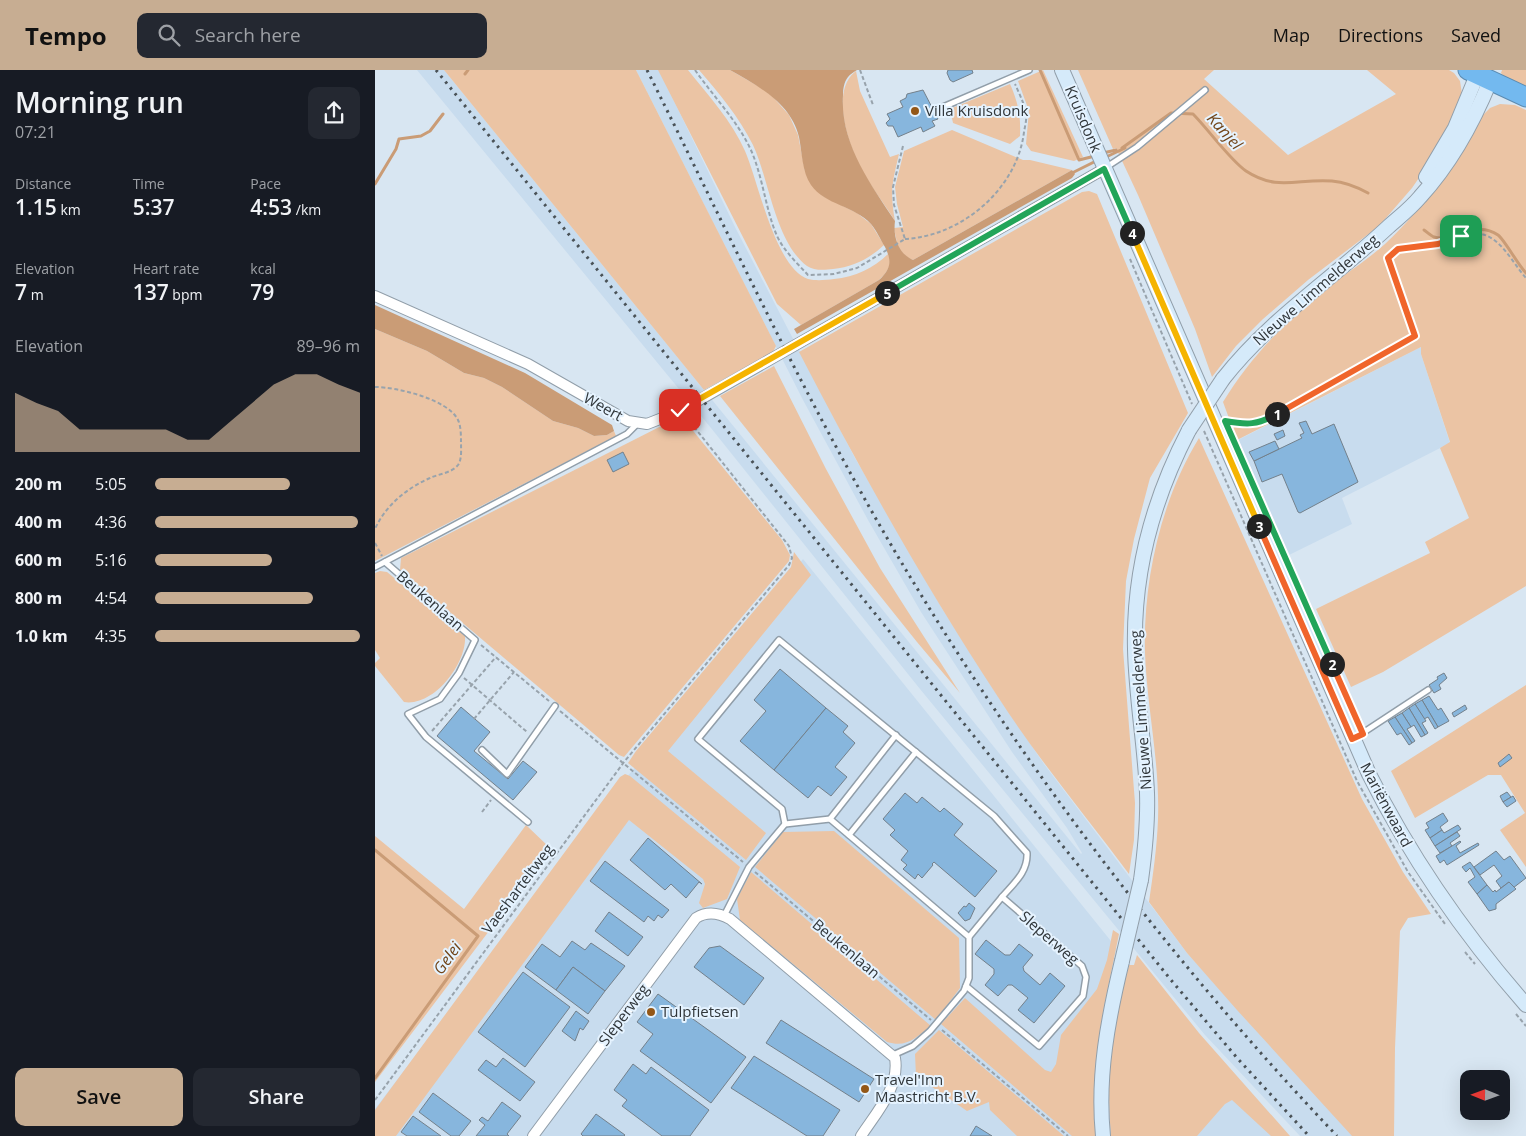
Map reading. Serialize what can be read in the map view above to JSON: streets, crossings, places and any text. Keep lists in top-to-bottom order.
{
  "streets": {
    "street": [
      "Kruisdonk",
      "Nieuwe Limmelderweg",
      "Weert",
      "Mariënwaard",
      "Sleperweg"
    ],
    "lane": ["Beukenlaan"],
    "path": ["Vaesharteltweg"]
  },
  "crossings": [
    ["Kruisdonk", "Weert"],
    ["Kruisdonk", "Mariënwaard"],
    ["Weert", "Mariënwaard"],
    ["Weert", "Vaesharteltweg"],
    ["Beukenlaan", "Vaesharteltweg"]
  ],
  "water": ["Kanjel", "Gelei"],
  "places": ["Villa Kruisdonk", "Tulpfietsen", "Travel'Inn Maastricht B.V."],
  "north": "left",
  "page": {
    "header": "Tempo",
    "search": "Search here",
    "nav": ["Map", "Directions", "Saved"],
    "heading": ["Morning run", "07:21"],
    "stats": [
      ["Distance", "1.15 km"],
      ["Time", "5:37"],
      ["Pace", "4:53 /km"],
      ["Elevation", "7 m"],
      ["Heart rate", "137 bpm"],
      ["kcal", "79"]
    ],
    "pins": [
      "4",
      "5",
      "1",
      "3",
      "2"
    ],
    "chart": ["Elevation", "89–96 m"],
    "list": [
      {
        "name": "200 m",
        "note": "5:05"
      },
      {
        "name": "400 m",
        "note": "4:36"
      },
      {
        "name": "600 m",
        "note": "5:16"
      },
      {
        "name": "800 m",
        "note": "4:54"
      },
      {
        "name": "1.0 km",
        "note": "4:35"
      }
    ],
    "buttons": ["Save", "Share"]
  }
}
